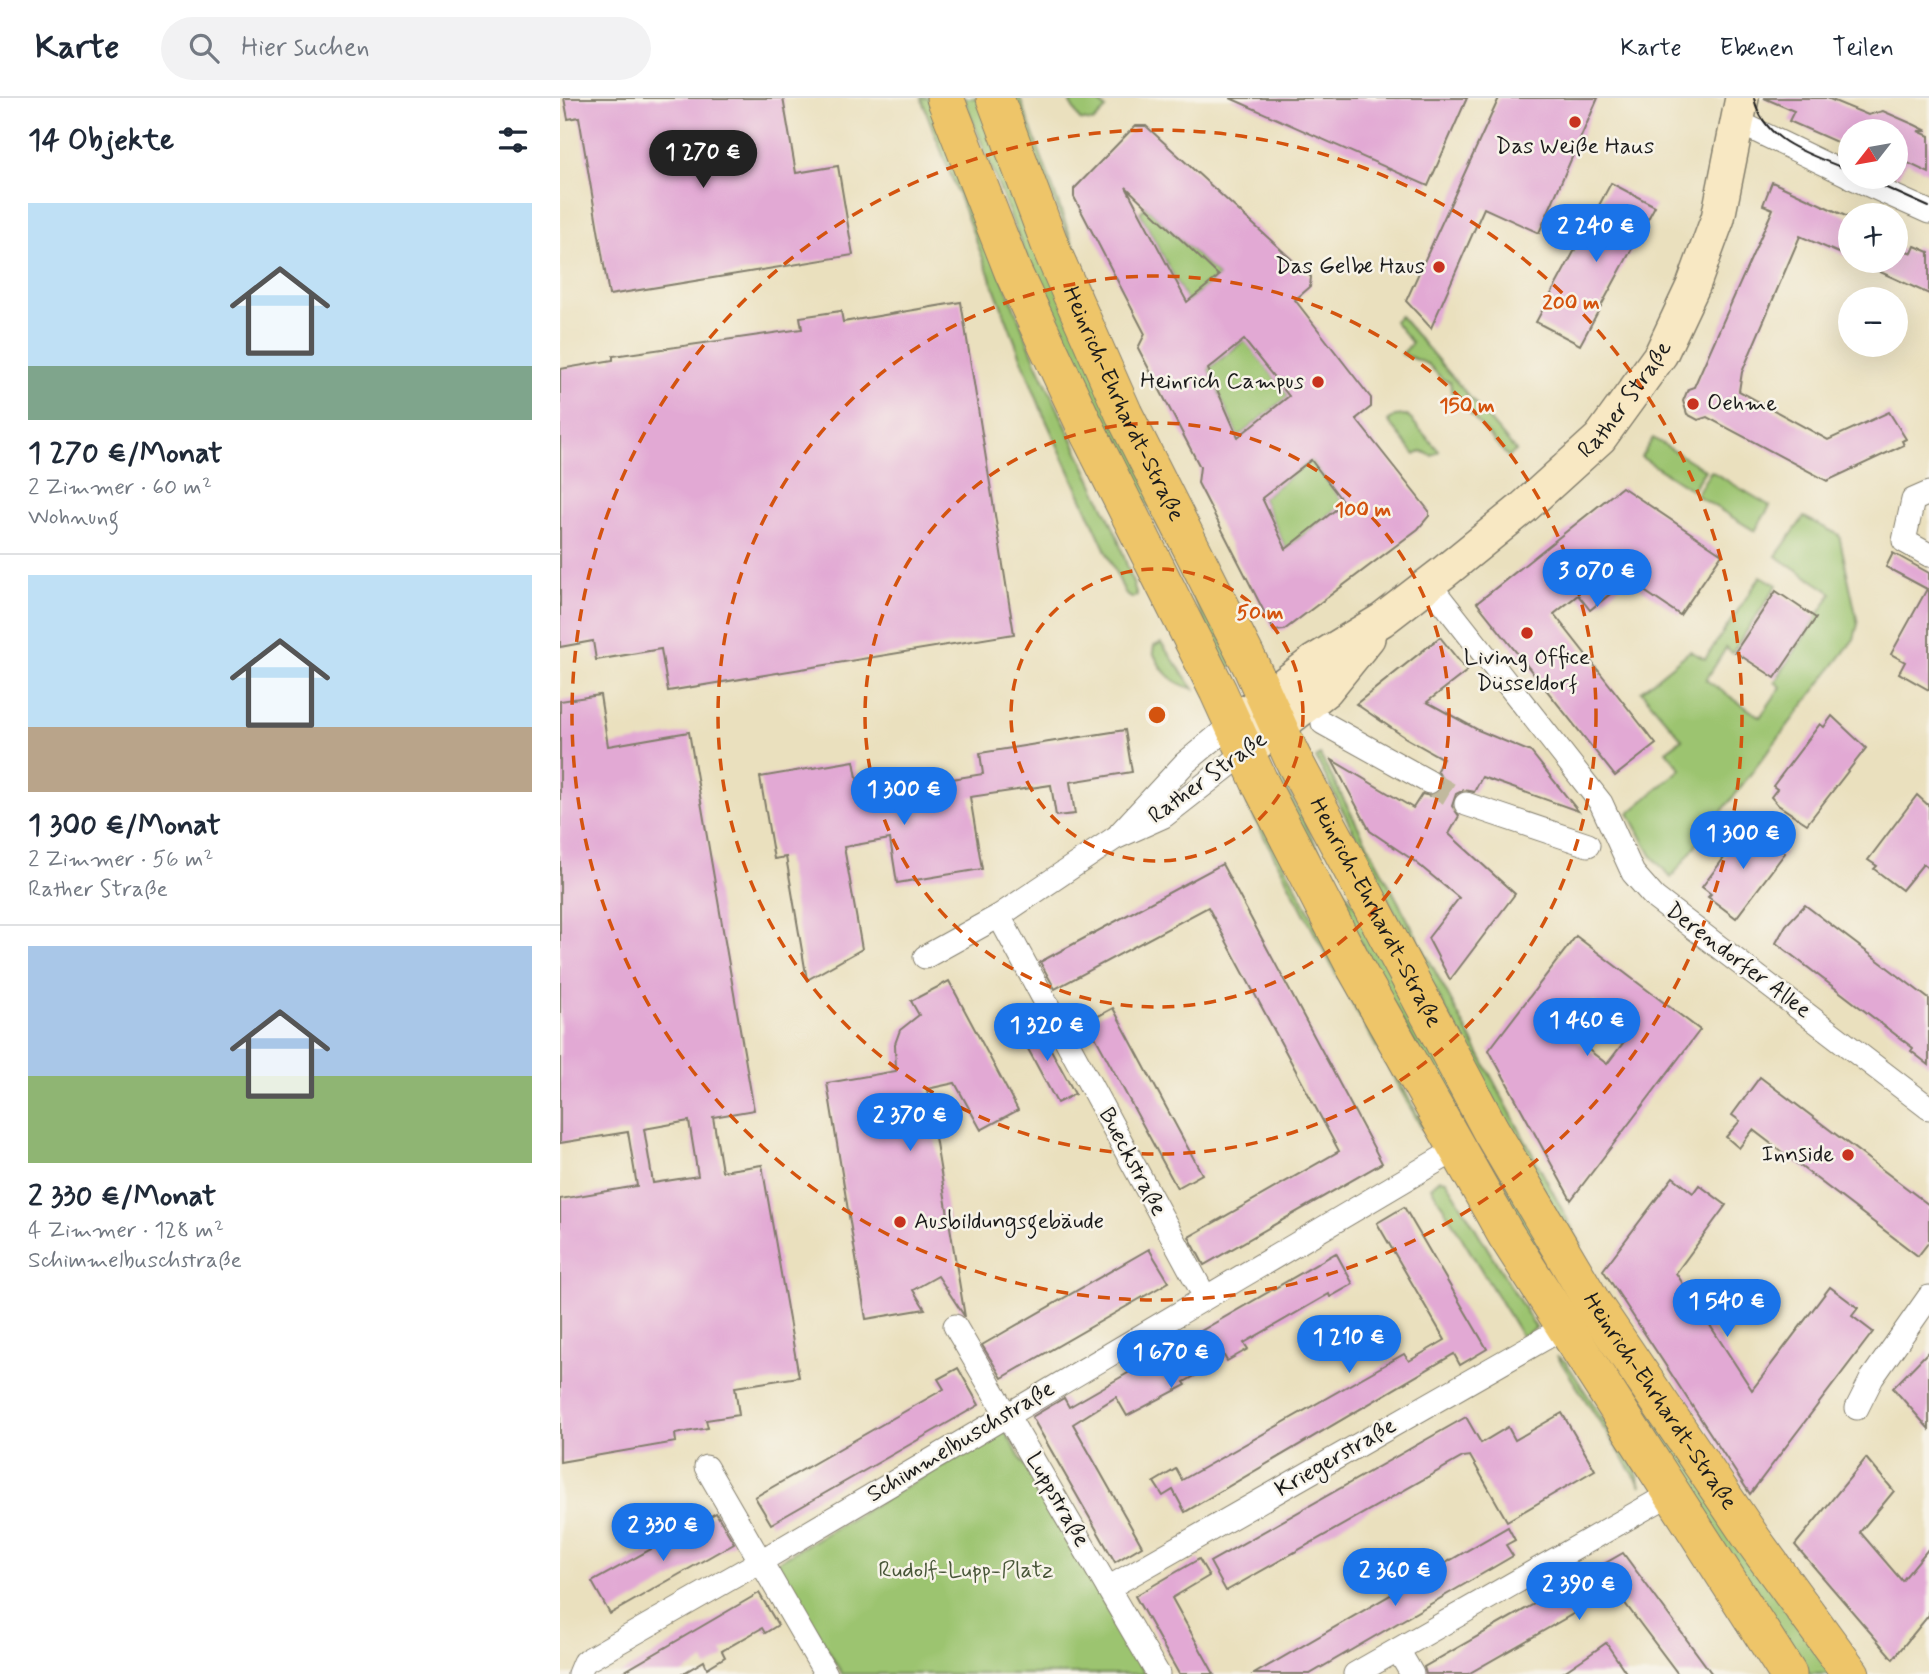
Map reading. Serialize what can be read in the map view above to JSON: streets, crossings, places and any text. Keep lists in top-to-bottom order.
{
  "streets": {
    "main road": ["Heinrich-Ehrhardt-Straße"],
    "street": [
      "Rather Straße",
      "Derendorfer Allee",
      "Bueckstraße",
      "Schimmelbuschstraße",
      "Kriegerstraße",
      "Luppstraße"
    ]
  },
  "crossings": [
    ["Rather Straße", "Heinrich-Ehrhardt-Straße"],
    ["Rather Straße", "Derendorfer Allee"],
    ["Rather Straße", "Bueckstraße"],
    ["Heinrich-Ehrhardt-Straße", "Schimmelbuschstraße"],
    ["Heinrich-Ehrhardt-Straße", "Kriegerstraße"],
    ["Bueckstraße", "Schimmelbuschstraße"],
    ["Schimmelbuschstraße", "Luppstraße"],
    ["Kriegerstraße", "Luppstraße"]
  ],
  "parks": ["Rudolf-Lupp-Platz"],
  "places": [
    "Das Weiße Haus",
    "Das Gelbe Haus",
    "Heinrich Campus",
    "Oehme",
    "Living Office Düsseldorf",
    "Innside",
    "Ausbildungsgebäude"
  ],
  "north": "bottom left",
  "page": {
    "header": "Karte",
    "search": "Hier suchen",
    "nav": ["Karte", "Ebenen", "Teilen"],
    "heading": "14 Objekte",
    "map_buttons": ["+", "−"],
    "price": [
      "1 270 €",
      "2 240 €",
      "3 070 €",
      "1 300 €",
      "1 300 €",
      "1 460 €",
      "1 320 €",
      "2 370 €",
      "1 540 €",
      "1 210 €",
      "1 670 €",
      "2 330 €",
      "2 360 €",
      "2 390 €"
    ],
    "list": [
      {
        "name": "1 270 €/Monat",
        "note": "2 Zimmer · 60 m² · Wohnung"
      },
      {
        "name": "1 300 €/Monat",
        "note": "2 Zimmer · 56 m² · Rather Straße"
      },
      {
        "name": "2 330 €/Monat",
        "note": "4 Zimmer · 128 m² · Schimmelbuschstraße"
      }
    ]
  },
  "rings": [
    "200 m",
    "150 m",
    "100 m",
    "50 m"
  ]
}
